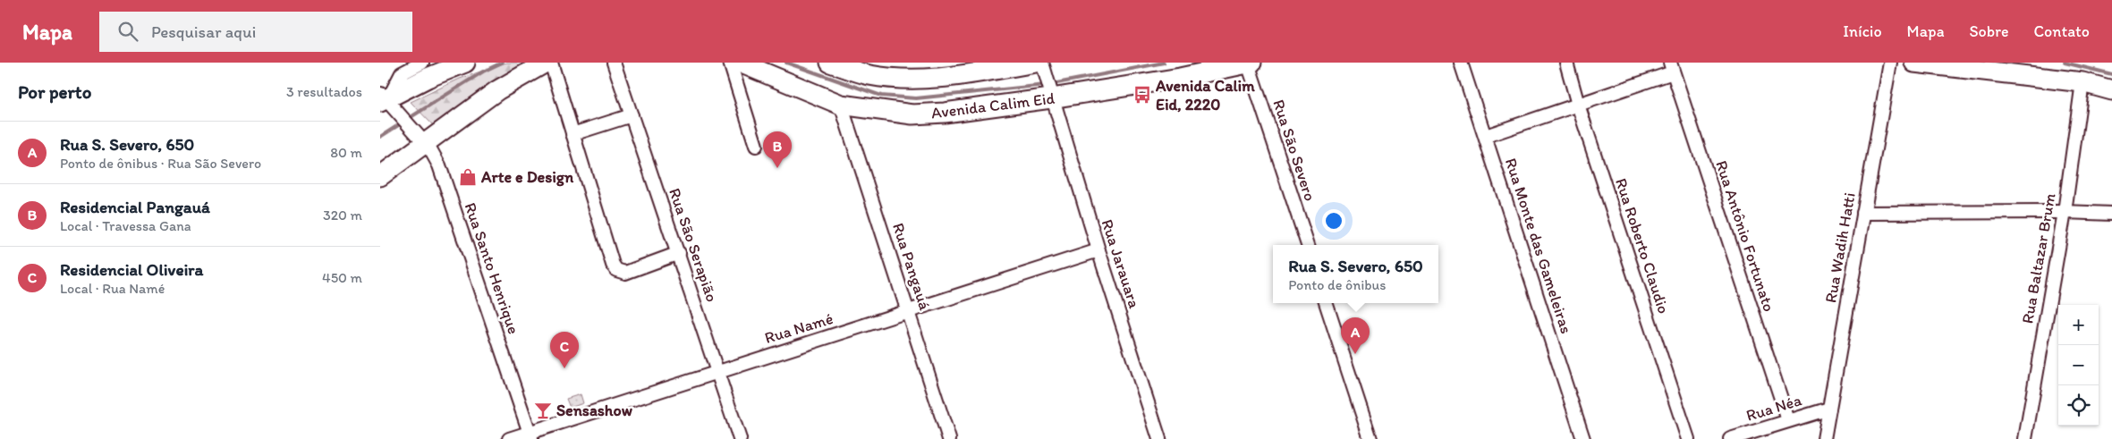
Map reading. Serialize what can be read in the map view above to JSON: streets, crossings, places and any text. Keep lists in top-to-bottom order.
{
  "streets": {
    "main road": ["Avenida Calim Eid"],
    "street": [
      "Rua São Severo",
      "Rua Antônio Fortunato",
      "Rua São Serapião",
      "Rua Monte das Gameleiras",
      "Rua Roberto Claudio",
      "Rua Wadih Hatti",
      "Rua Baltazar Brum",
      "Rua Jarauara",
      "Rua Pangauá",
      "Rua Santo Henrique",
      "Rua Namé",
      "Rua Néa"
    ]
  },
  "crossings": [
    ["Avenida Calim Eid", "Rua São Severo"],
    ["Avenida Calim Eid", "Rua Jarauara"],
    ["Avenida Calim Eid", "Rua Pangauá"],
    ["Rua Antônio Fortunato", "Rua Néa"],
    ["Rua São Serapião", "Rua Namé"],
    ["Rua Wadih Hatti", "Rua Néa"],
    ["Rua Jarauara", "Rua Namé"],
    ["Rua Pangauá", "Rua Namé"],
    ["Rua Santo Henrique", "Rua Namé"]
  ],
  "places": {
    "bus stop": ["Avenida Calim Eid, 2220"],
    "shop": ["Arte e Design"],
    "bar": ["Sensashow"]
  },
  "page": {
    "header": "Mapa",
    "search": "Pesquisar aqui",
    "nav": [
      "Início",
      "Mapa",
      "Sobre",
      "Contato"
    ],
    "heading": ["Por perto", "3 resultados"],
    "list": [
      {
        "mark": "A",
        "name": "Rua S. Severo, 650",
        "note": "Ponto de ônibus · Rua São Severo",
        "value": "80 m"
      },
      {
        "mark": "B",
        "name": "Residencial Pangauá",
        "note": "Local · Travessa Gana",
        "value": "320 m"
      },
      {
        "mark": "C",
        "name": "Residencial Oliveira",
        "note": "Local · Rua Namé",
        "value": "450 m"
      }
    ],
    "pins": ["B", "A", "C"],
    "popup": ["Rua S. Severo, 650", "Ponto de ônibus"],
    "map_buttons": ["+", "−"]
  }
}
